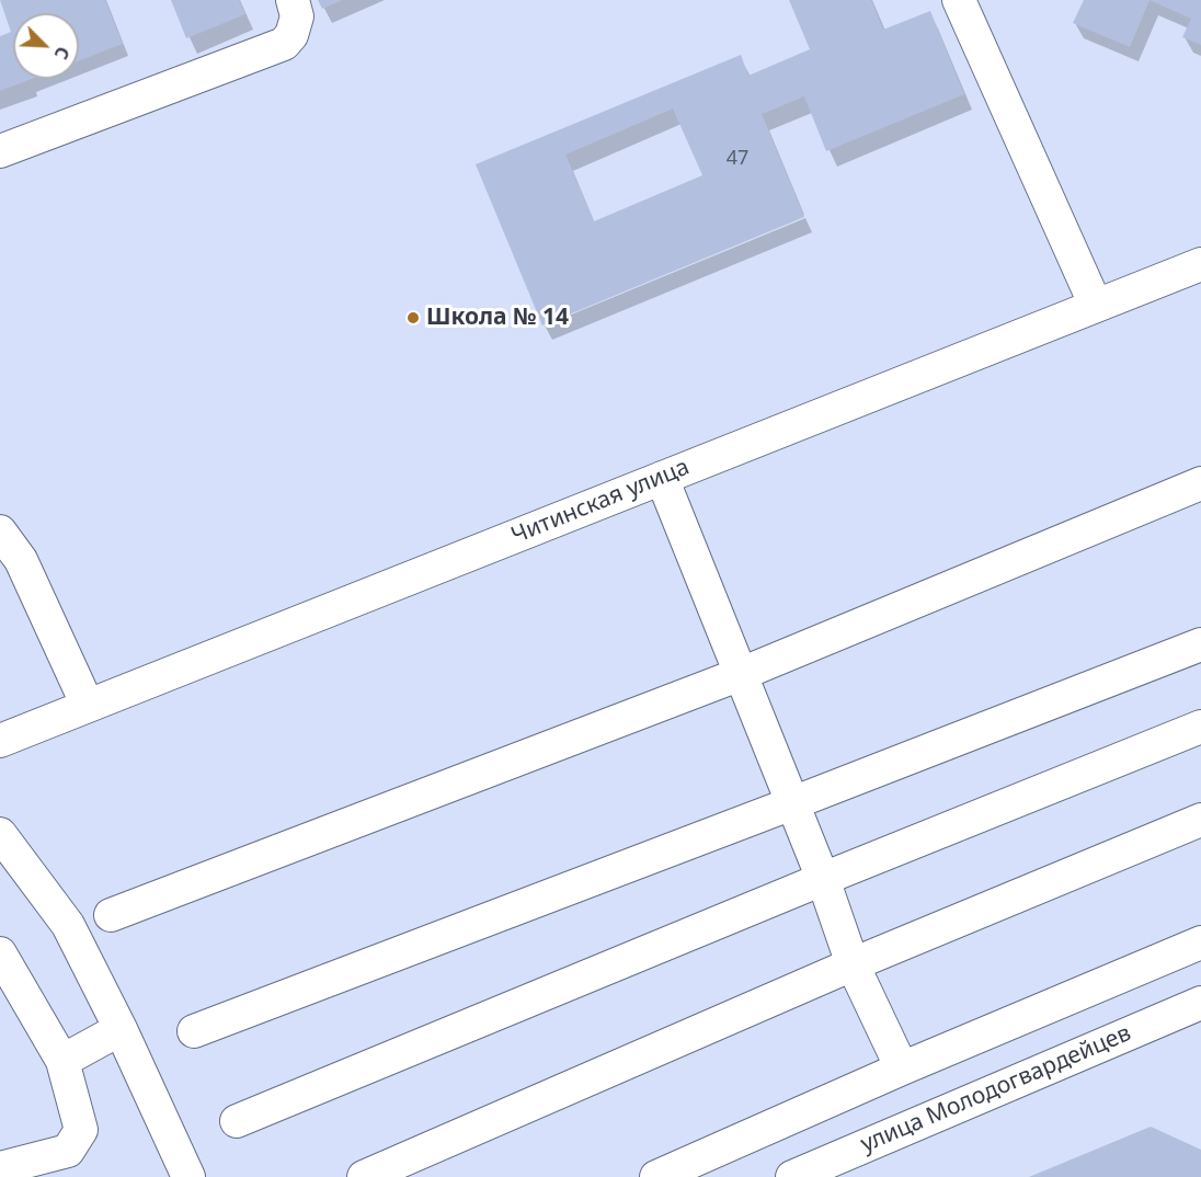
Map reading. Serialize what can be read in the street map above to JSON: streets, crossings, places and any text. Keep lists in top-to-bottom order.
{
  "streets": {
    "street": ["Читинская улица", "улица Молодогвардейцев"]
  },
  "places": ["Школа № 14"],
  "house_numbers": ["47"],
  "north": "bottom right"
}
